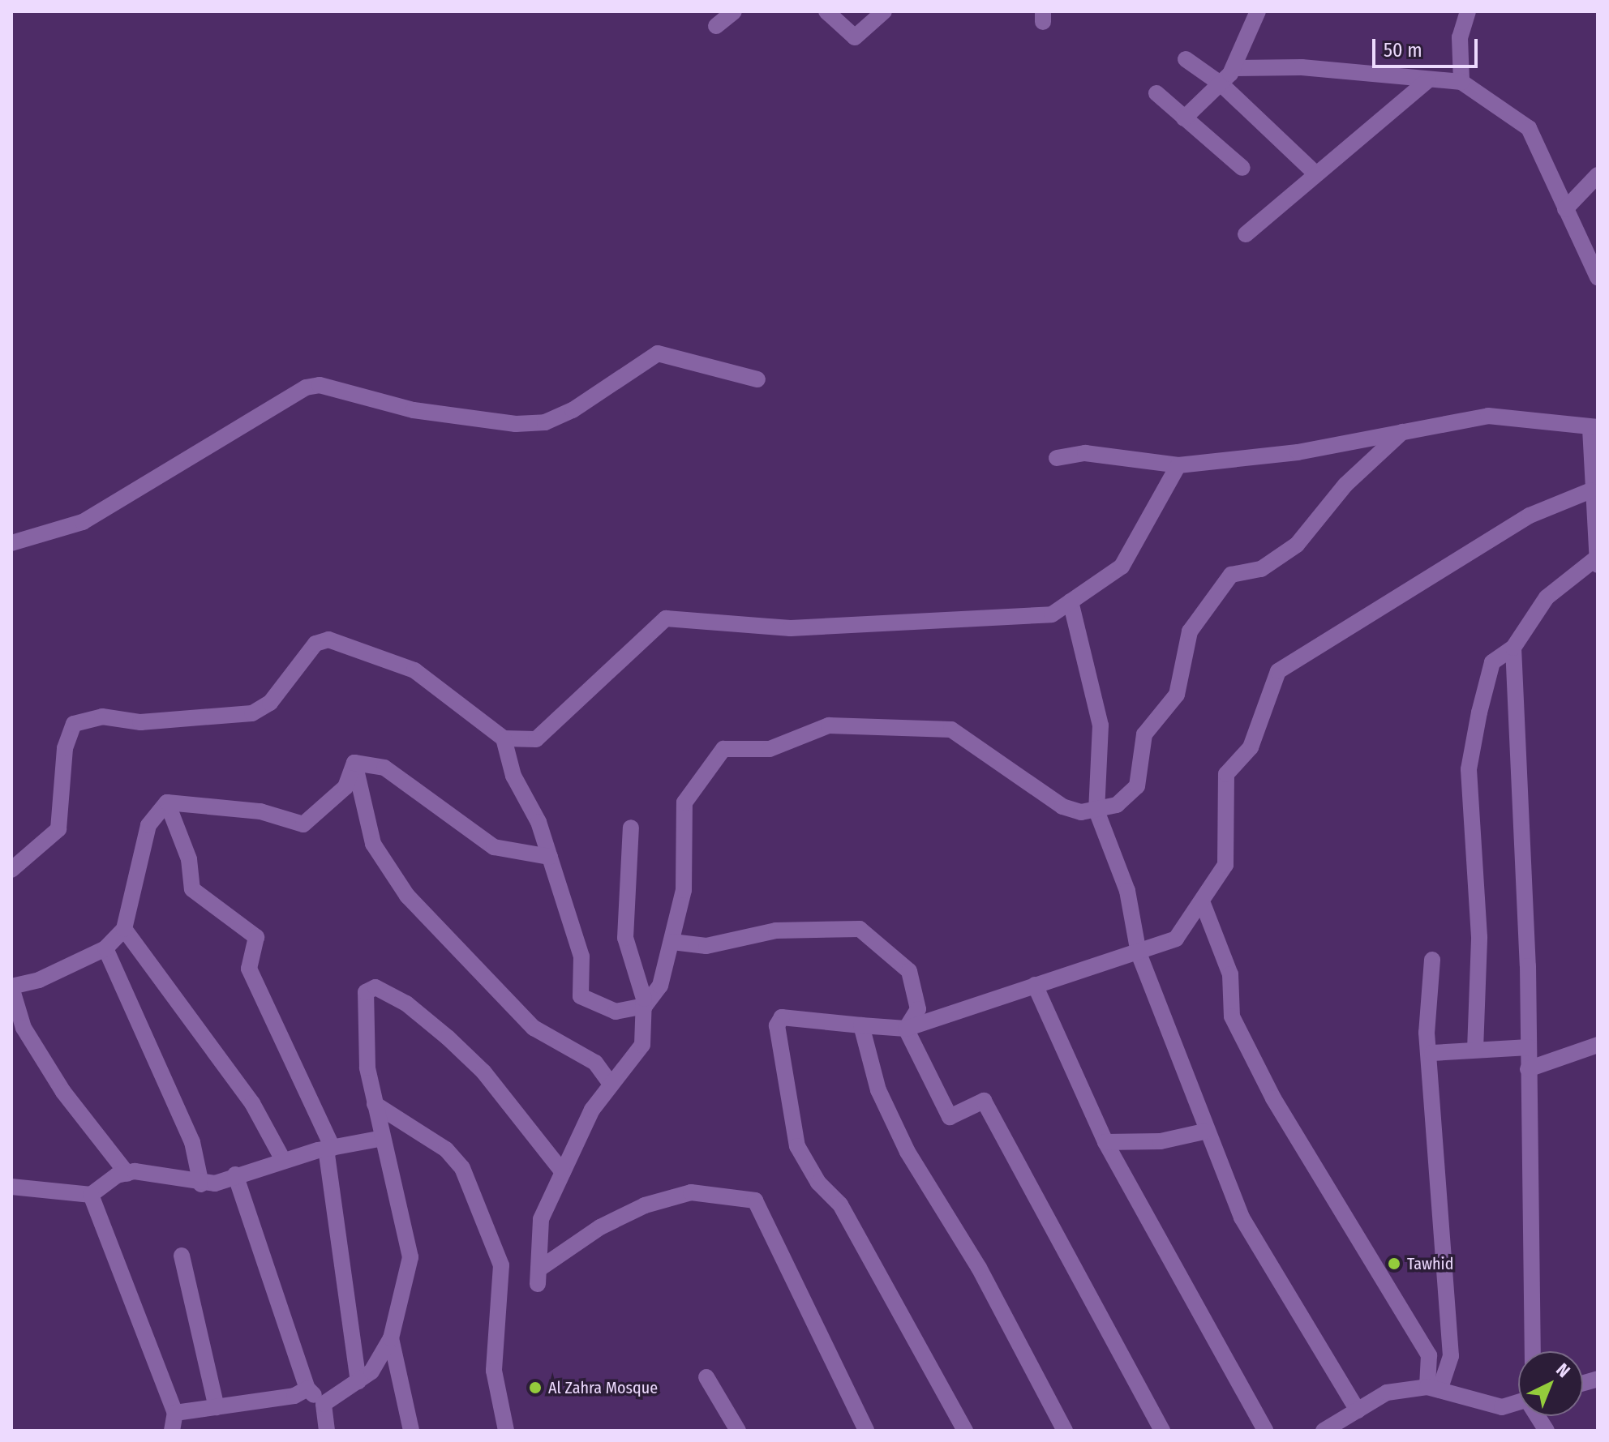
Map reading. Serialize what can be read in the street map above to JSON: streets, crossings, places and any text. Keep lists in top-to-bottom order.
{
  "places": ["Tawhid", "Al Zahra Mosque"],
  "scale_bar": "50 m",
  "north": "top right"
}
